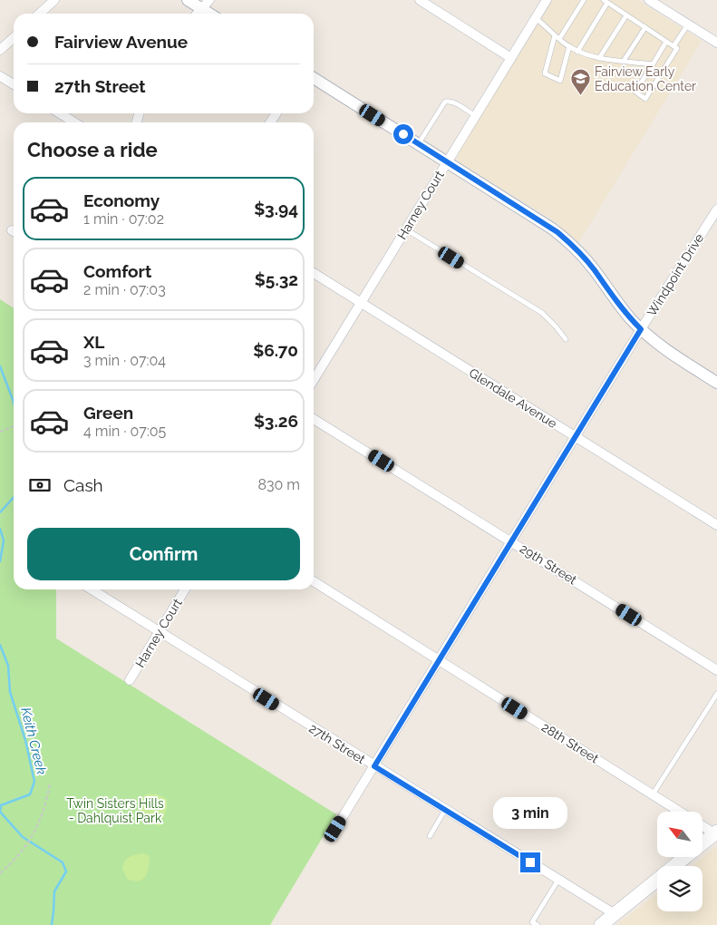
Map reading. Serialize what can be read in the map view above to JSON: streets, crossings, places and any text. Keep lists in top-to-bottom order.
{
  "streets": {
    "street": [
      "Harney Court",
      "Windpoint Drive",
      "Glendale Avenue",
      "29th Street",
      "28th Street",
      "27th Street"
    ]
  },
  "crossings": [
    ["Harney Court", "Glendale Avenue"],
    ["Harney Court", "27th Street"],
    ["Windpoint Drive", "Glendale Avenue"],
    ["Windpoint Drive", "29th Street"],
    ["Windpoint Drive", "28th Street"],
    ["Windpoint Drive", "27th Street"]
  ],
  "water": ["Keith Creek"],
  "parks": ["Twin Sisters Hills - Dahlquist Park"],
  "places": {
    "school or university": ["Fairview Early Education Center"]
  },
  "north": "top left",
  "page": {
    "banner": ["Fairview Avenue", "27th Street"],
    "heading": "Choose a ride",
    "list": [
      {
        "name": "Economy",
        "note": "1 min · 07:02",
        "value": "$3.94"
      },
      {
        "name": "Comfort",
        "note": "2 min · 07:03",
        "value": "$5.32"
      },
      {
        "name": "XL",
        "note": "3 min · 07:04",
        "value": "$6.70"
      },
      {
        "name": "Green",
        "note": "4 min · 07:05",
        "value": "$3.26"
      }
    ],
    "pay": ["Cash", "830 m"],
    "buttons": "Confirm",
    "bubble": "3 min"
  }
}
